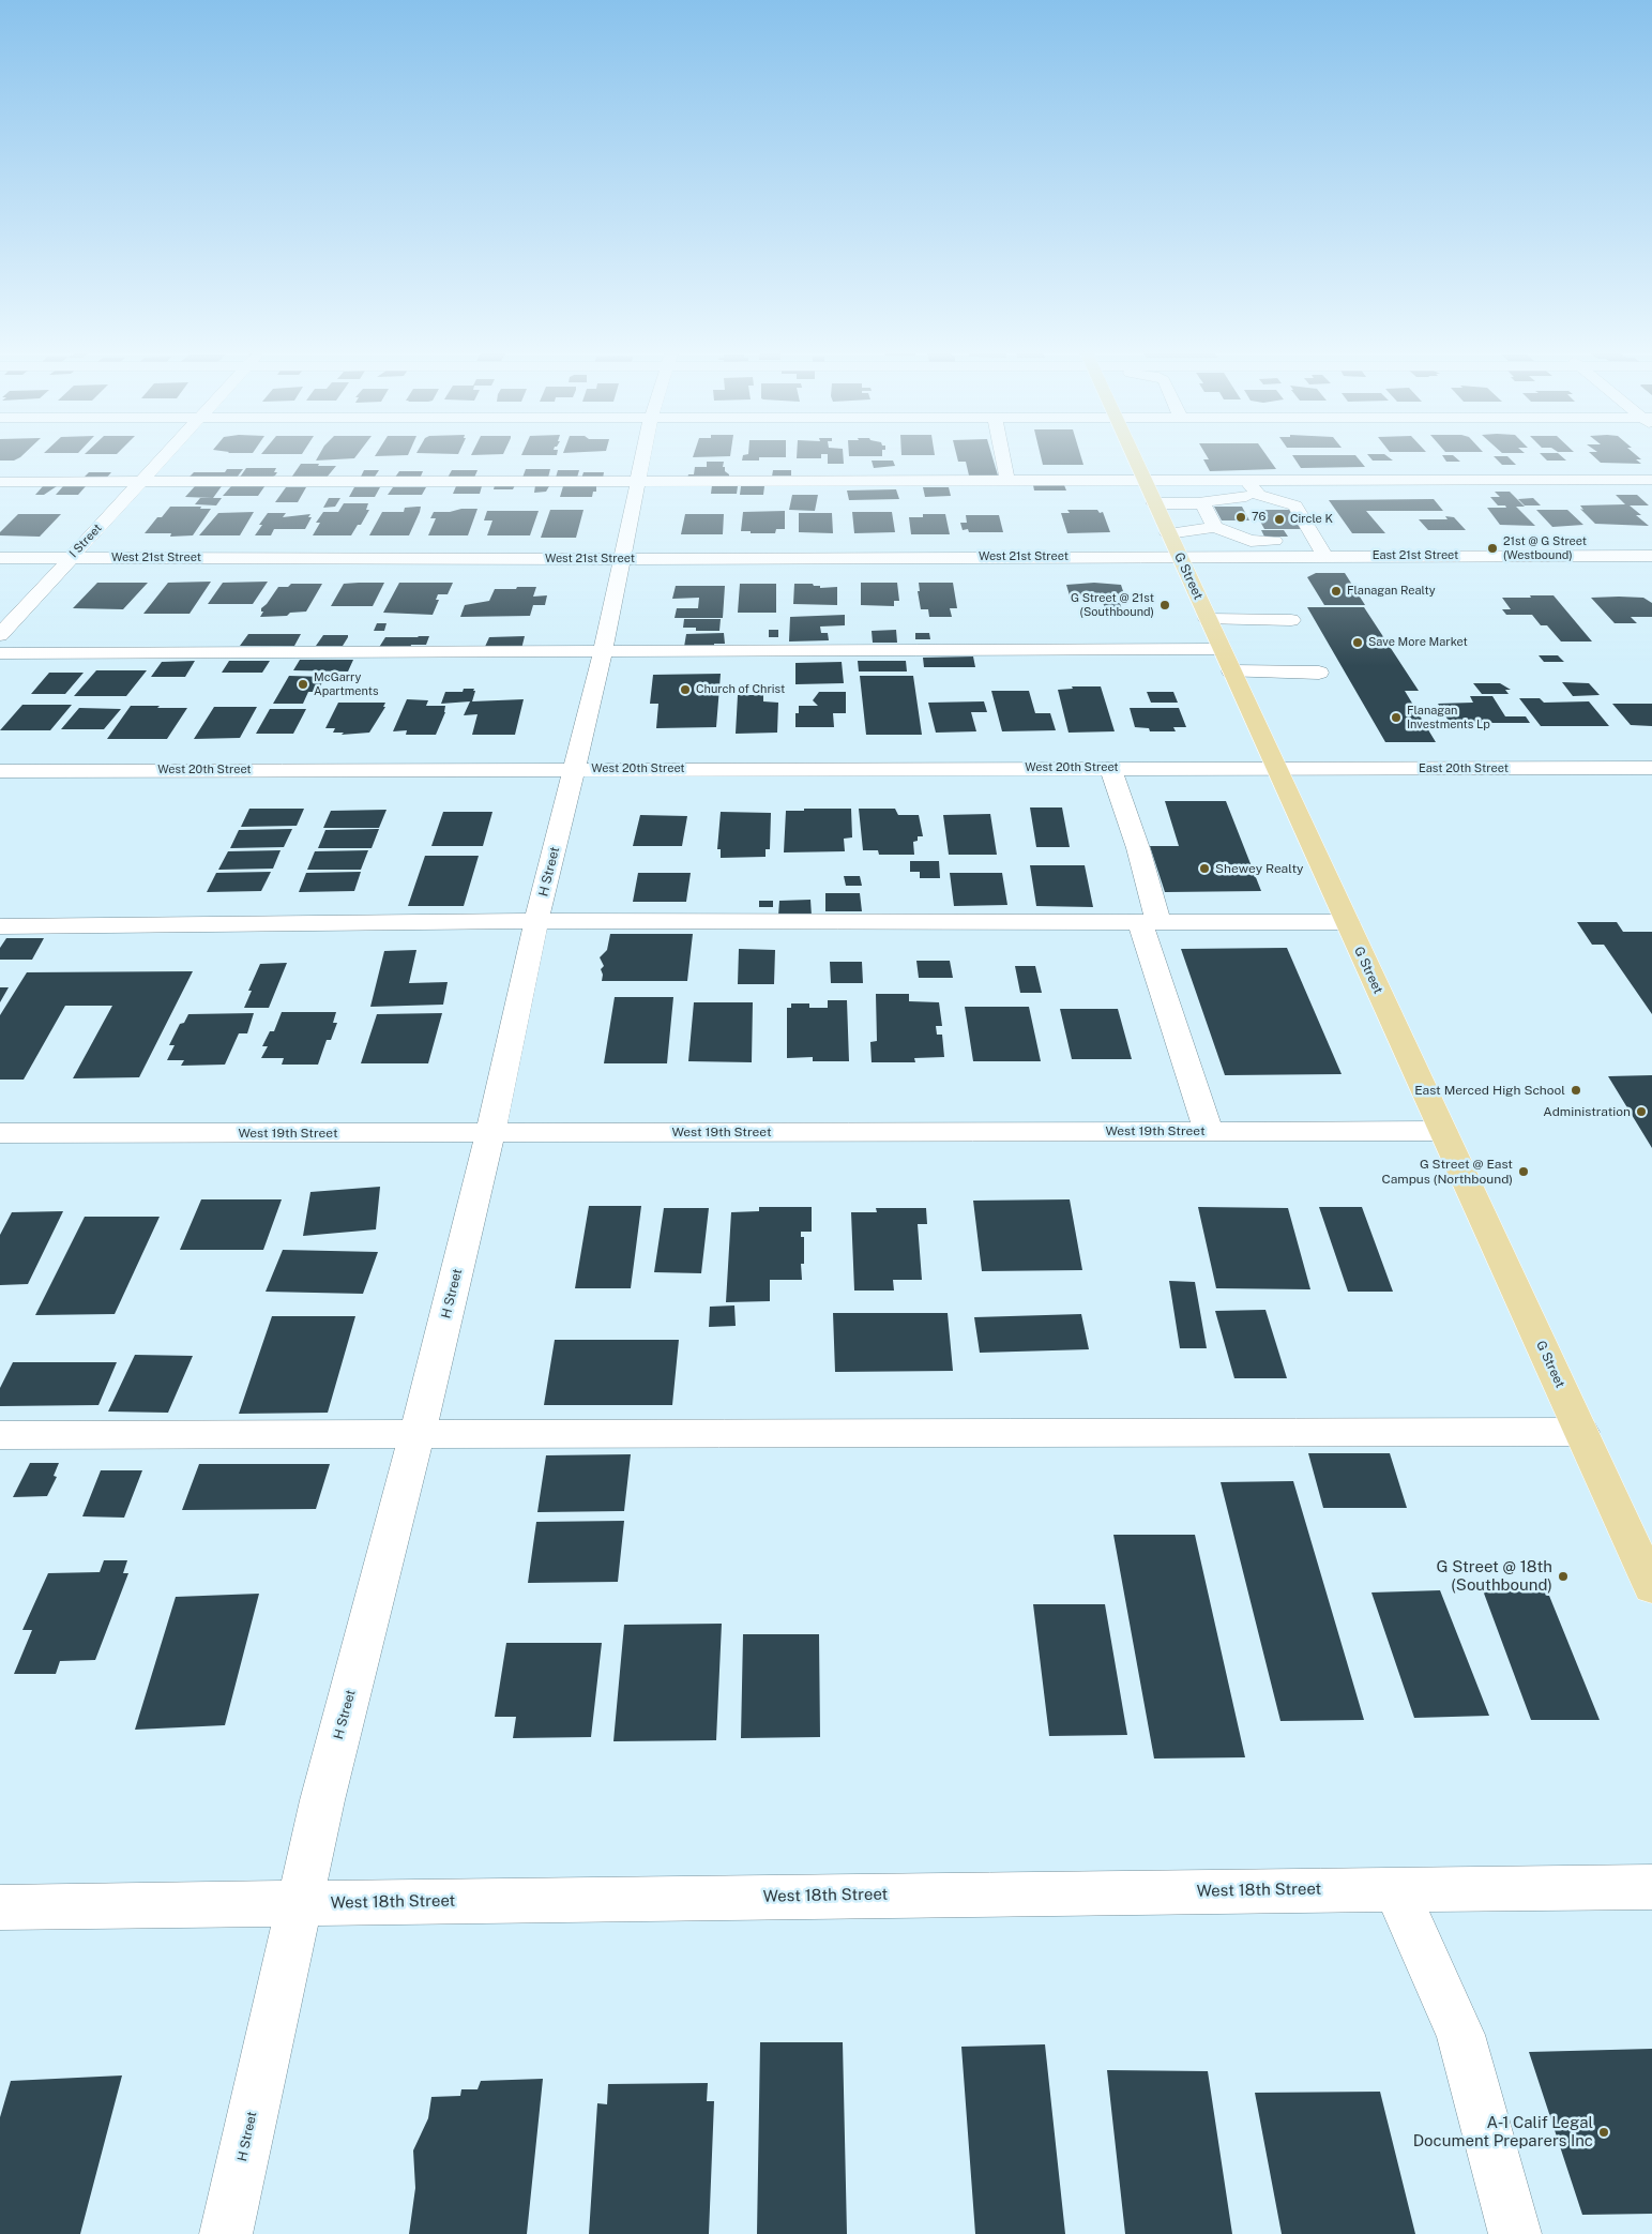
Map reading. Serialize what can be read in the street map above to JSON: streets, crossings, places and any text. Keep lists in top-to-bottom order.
{
  "streets": {
    "main road": ["G Street"],
    "street": [
      "I Street",
      "East 21st Street",
      "West 21st Street",
      "West 20th Street",
      "East 20th Street",
      "H Street",
      "West 19th Street",
      "West 18th Street"
    ]
  },
  "crossings": [
    ["I Street", "West 21st Street"],
    ["East 21st Street", "West 21st Street"],
    ["East 21st Street", "G Street"],
    ["West 21st Street", "G Street"],
    ["West 21st Street", "H Street"],
    ["G Street", "West 20th Street"],
    ["G Street", "East 20th Street"],
    ["G Street", "West 19th Street"],
    ["West 20th Street", "East 20th Street"],
    ["West 20th Street", "H Street"],
    ["H Street", "West 19th Street"],
    ["H Street", "West 18th Street"]
  ],
  "places": [
    "76",
    "Circle K",
    "21st @ G Street (Westbound)",
    "Flanagan Realty",
    "G Street @ 21st (Southbound)",
    "Save More Market",
    "McGarry Apartments",
    "Church of Christ",
    "Flanagan Investments Lp",
    "Shewey Realty",
    "East Merced High School",
    "Administration",
    "G Street @ East Campus (Northbound)",
    "G Street @ 18th (Southbound)",
    "A-1 Calif Legal Document Preparers Inc"
  ]
}
